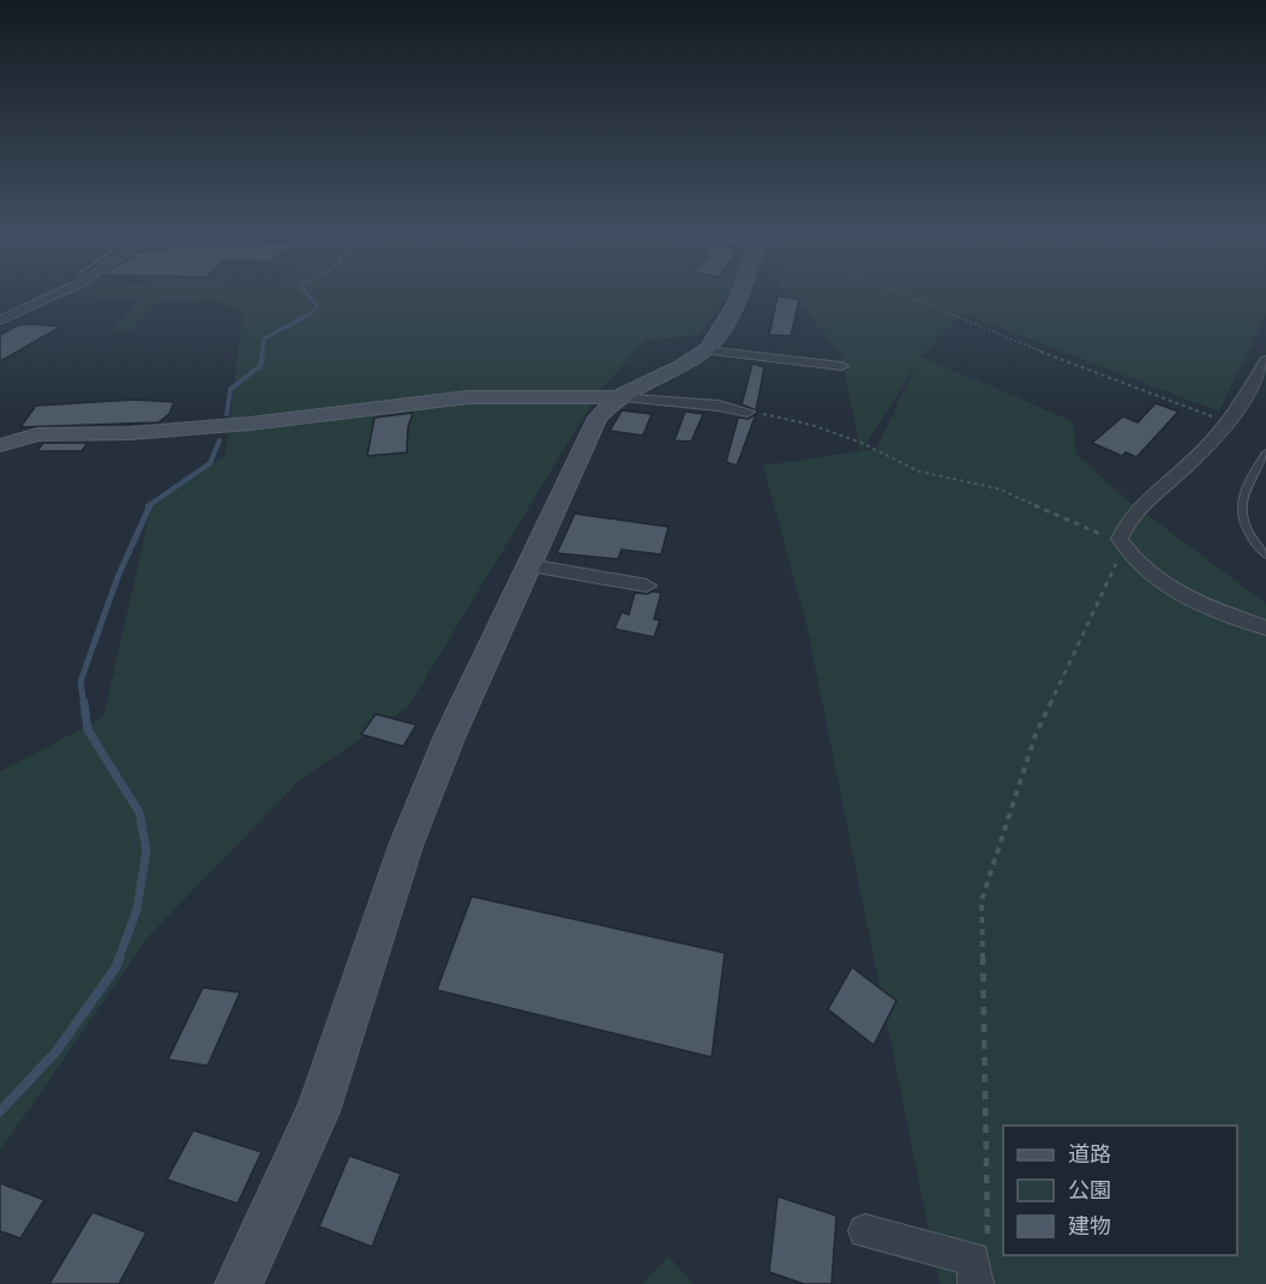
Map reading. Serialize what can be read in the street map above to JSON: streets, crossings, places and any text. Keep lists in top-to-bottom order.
{
  "legend": ["道路", "公園", "建物"]
}
